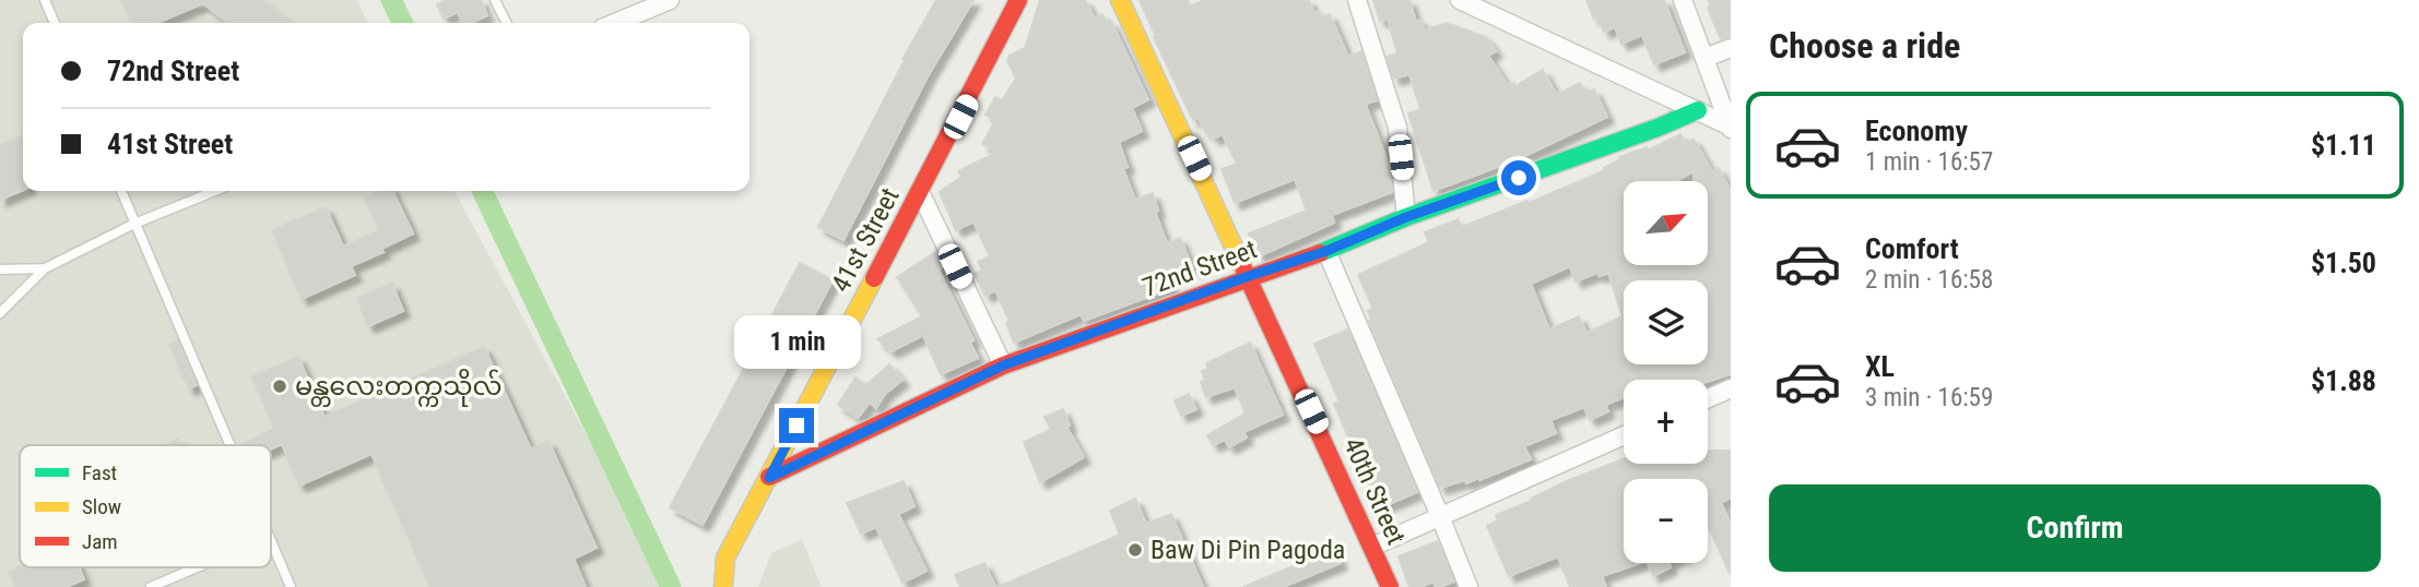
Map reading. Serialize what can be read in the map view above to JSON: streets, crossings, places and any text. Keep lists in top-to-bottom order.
{
  "streets": {
    "street": ["41st Street", "72nd Street", "40th Street"]
  },
  "crossings": [
    ["41st Street", "72nd Street"],
    ["72nd Street", "40th Street"]
  ],
  "places": ["မန္တလေးတက္ကသိုလ်", "Baw Di Pin Pagoda"],
  "legend": ["Fast", "Slow", "Jam"],
  "north": "top right",
  "page": {
    "heading": "Choose a ride",
    "banner": ["72nd Street", "41st Street"],
    "list": [
      {
        "name": "Economy",
        "note": "1 min · 16:57",
        "value": "$1.11"
      },
      {
        "name": "Comfort",
        "note": "2 min · 16:58",
        "value": "$1.50"
      },
      {
        "name": "XL",
        "note": "3 min · 16:59",
        "value": "$1.88"
      }
    ],
    "map_buttons": ["+", "−"],
    "bubble": "1 min",
    "buttons": "Confirm"
  }
}
